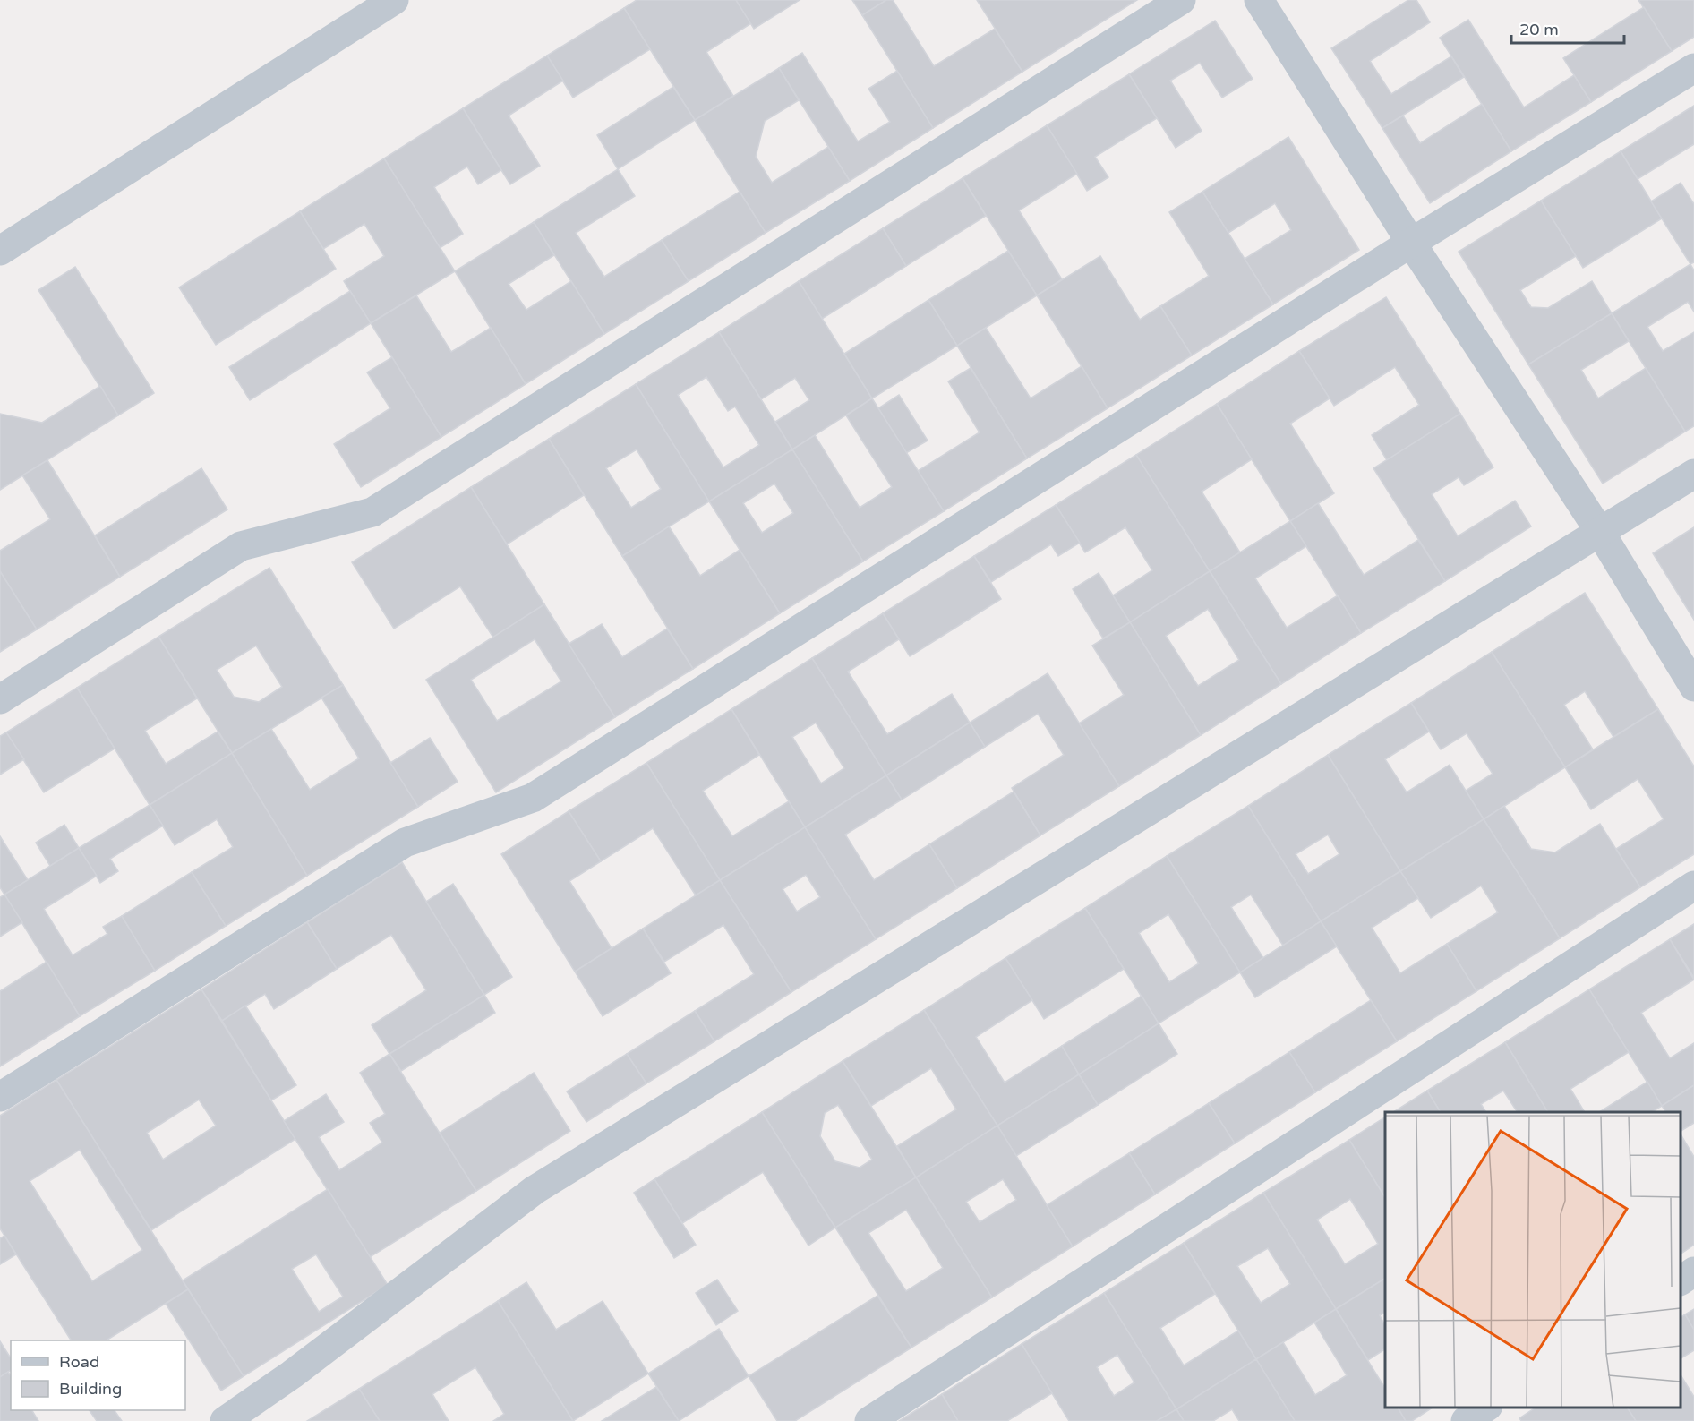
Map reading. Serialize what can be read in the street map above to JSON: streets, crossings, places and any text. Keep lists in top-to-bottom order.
{
  "legend": ["Road", "Building"],
  "scale_bar": "20 m"
}
